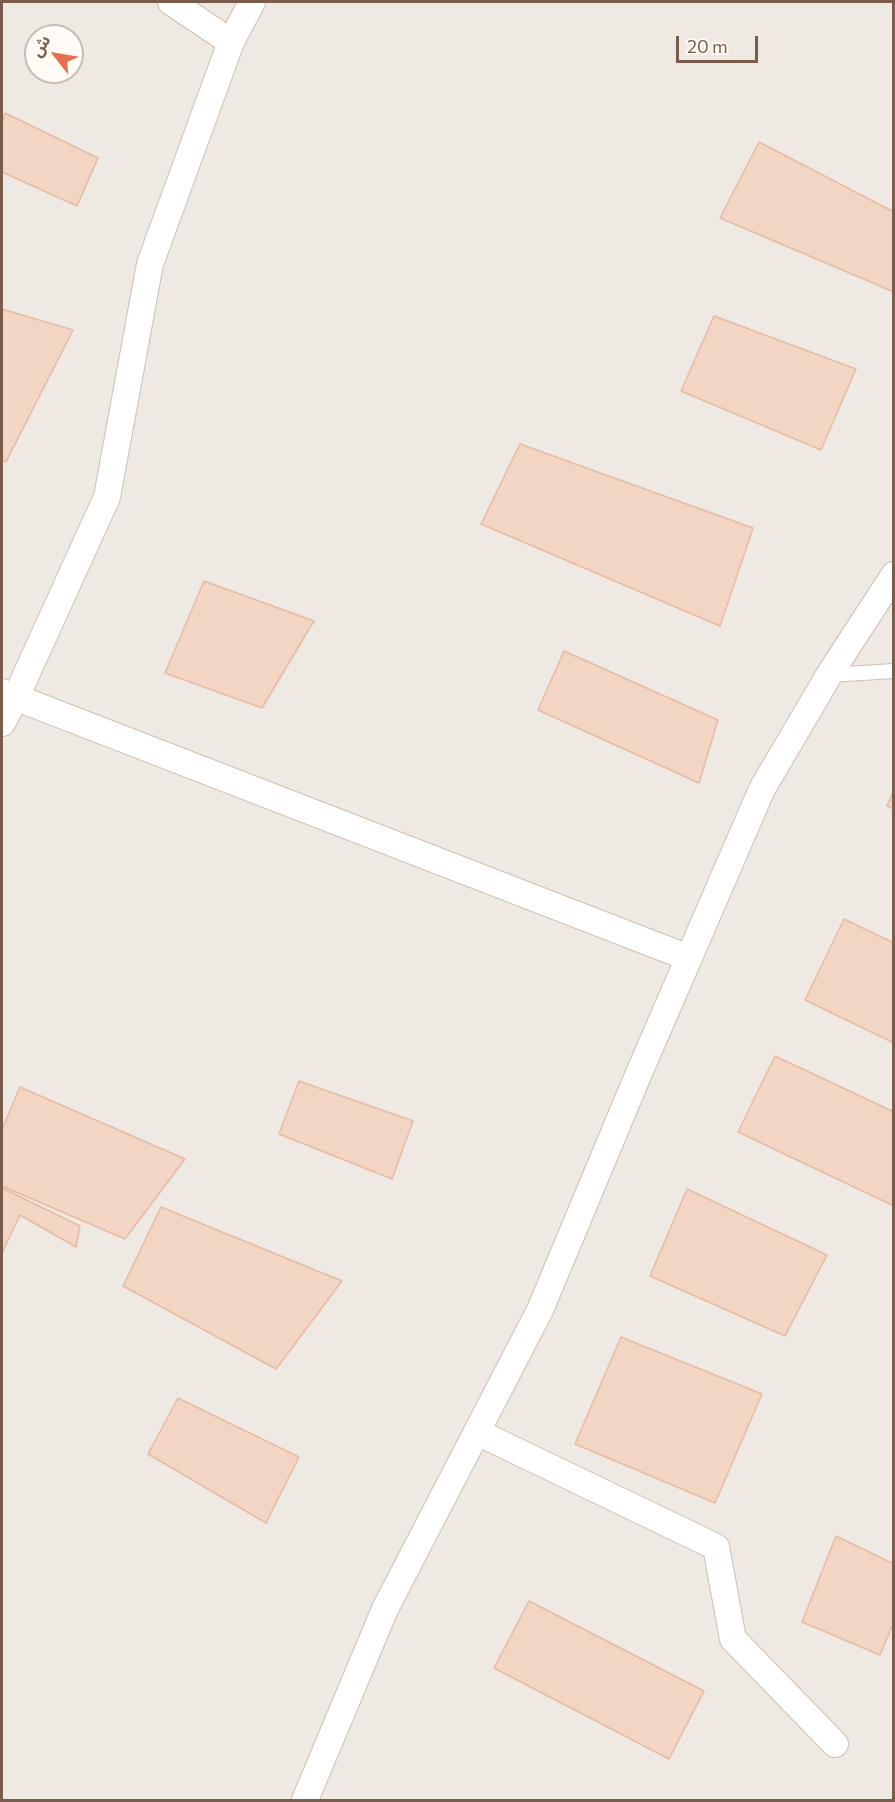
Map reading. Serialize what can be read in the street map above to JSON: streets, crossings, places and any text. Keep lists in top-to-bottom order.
{
  "scale_bar": "20 m",
  "north": "top left"
}
